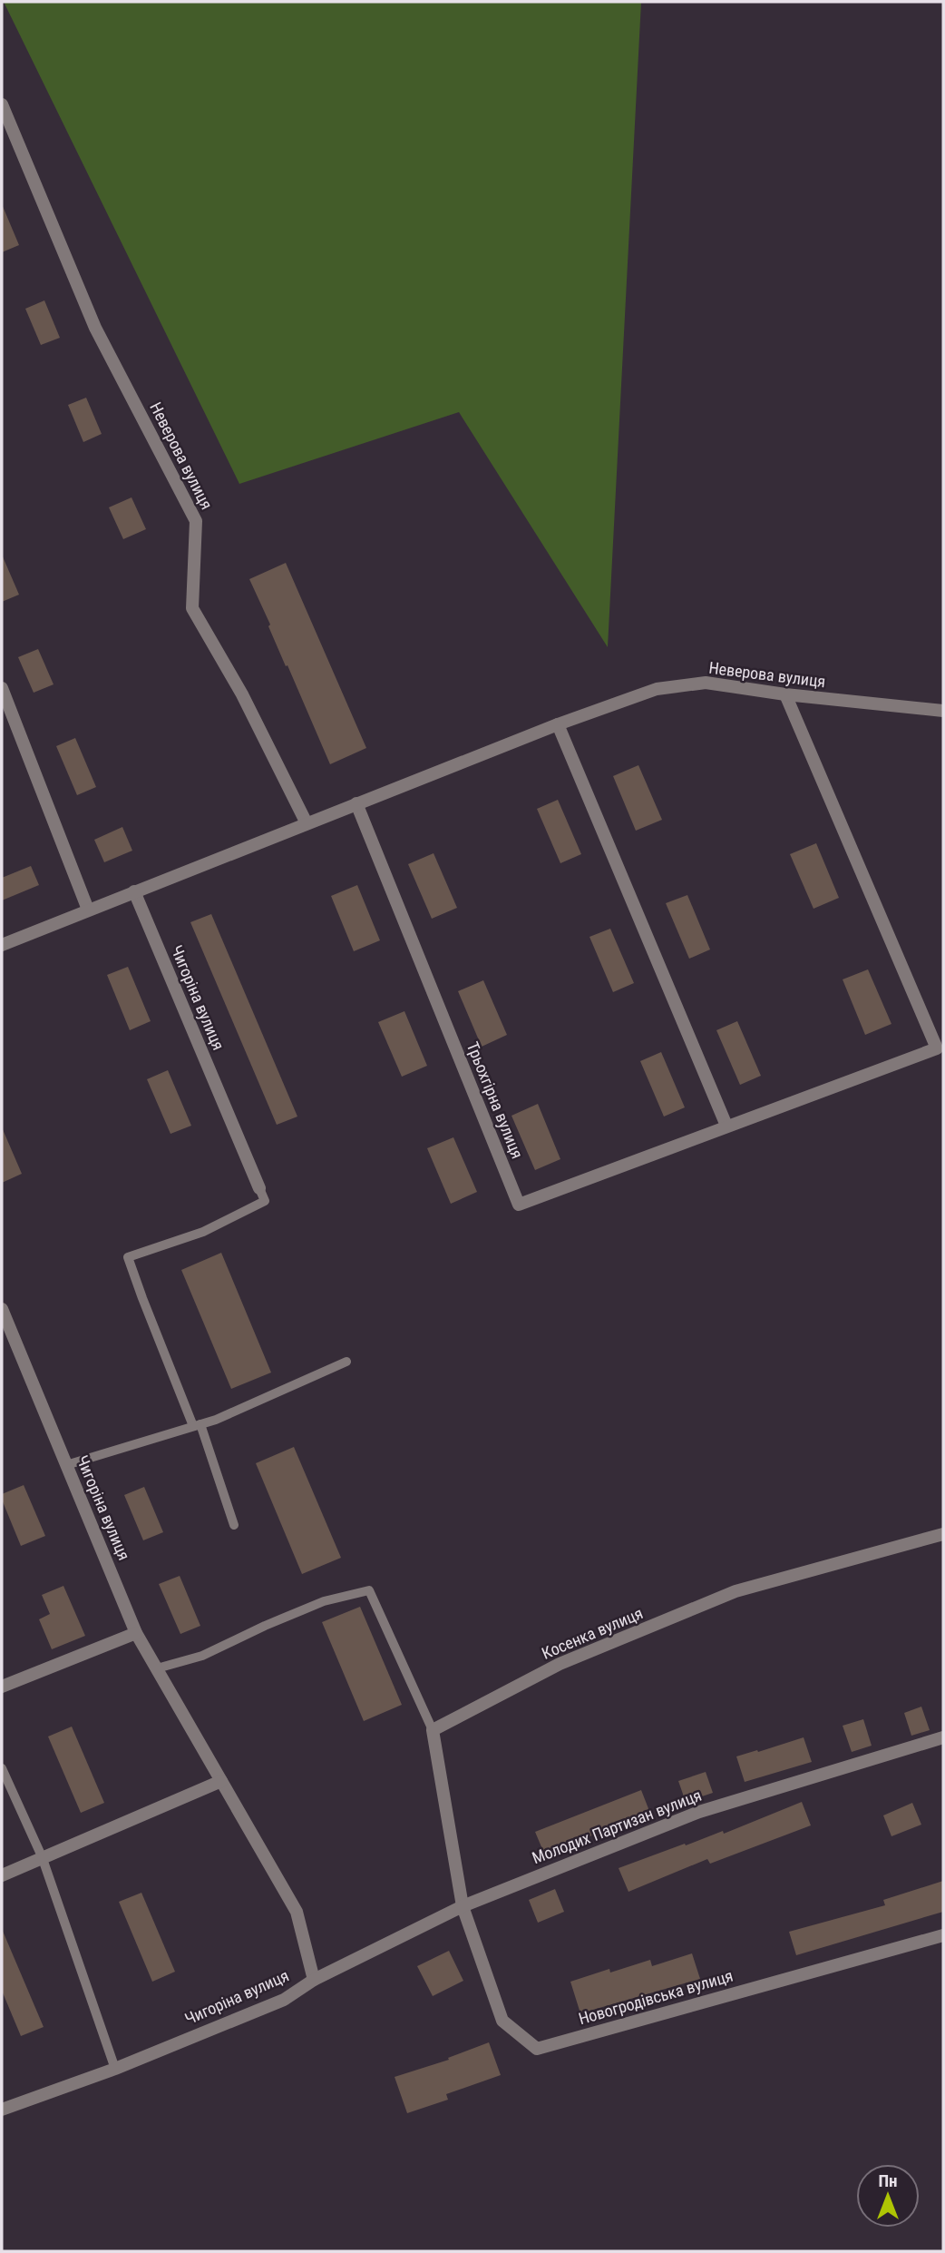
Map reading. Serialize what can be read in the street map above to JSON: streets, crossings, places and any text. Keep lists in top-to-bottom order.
{
  "streets": {
    "street": [
      "Неверова вулиця",
      "Чигоріна вулиця",
      "Трьохгірна вулиця",
      "Косенка вулиця",
      "Молодих Партизан вулиця",
      "Новогродівська вулиця"
    ]
  },
  "crossings": [
    ["Неверова вулиця", "Чигоріна вулиця"],
    ["Неверова вулиця", "Трьохгірна вулиця"],
    ["Чигоріна вулиця", "Молодих Партизан вулиця"],
    ["Молодих Партизан вулиця", "Новогродівська вулиця"]
  ],
  "north": "top"
}
